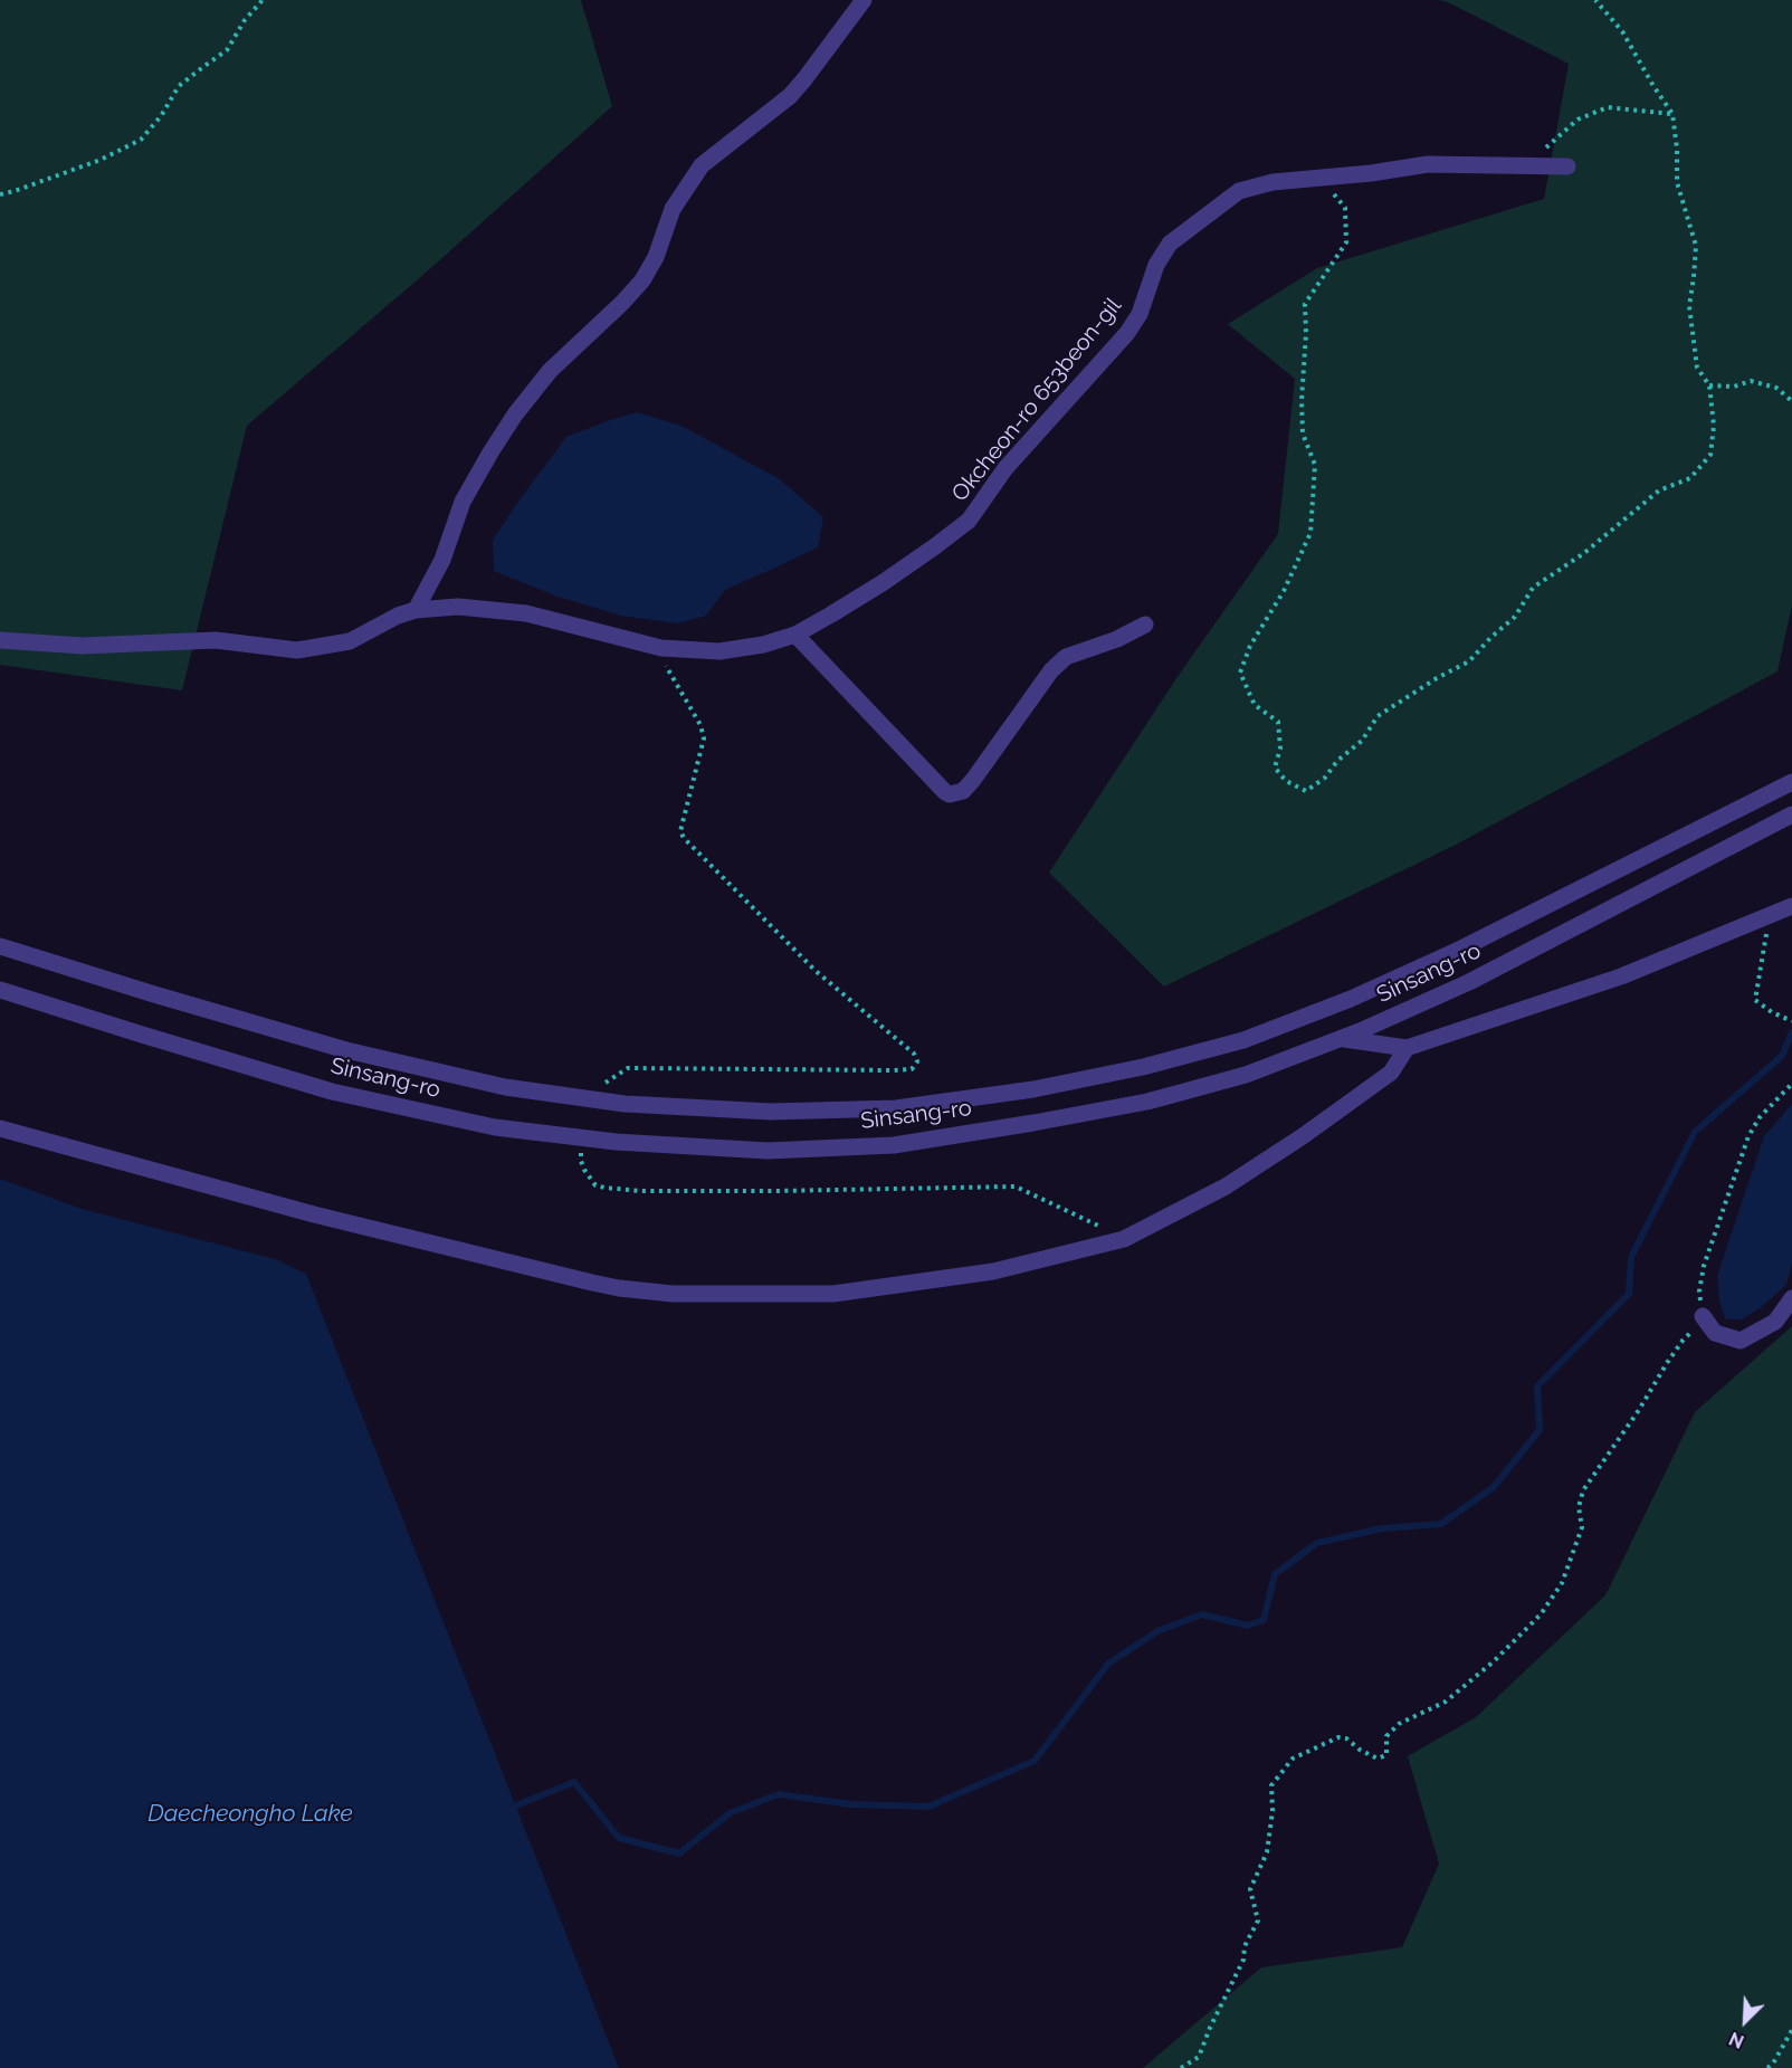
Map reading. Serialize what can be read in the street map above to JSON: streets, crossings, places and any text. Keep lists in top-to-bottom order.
{
  "streets": {
    "street": ["Okcheon-ro 653beon-gil", "Sinsang-ro"]
  },
  "water": ["Daecheongho Lake"],
  "north": "bottom left"
}
